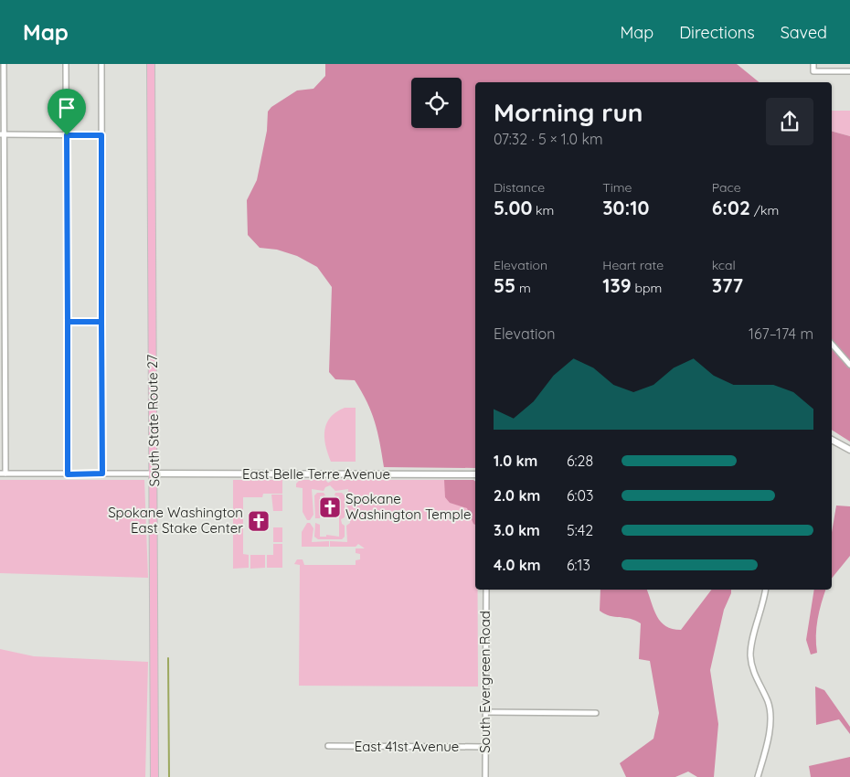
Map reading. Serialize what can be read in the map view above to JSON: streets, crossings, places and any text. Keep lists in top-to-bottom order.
{
  "streets": {
    "main road": ["South State Route 27"],
    "street": ["East Belle Terre Avenue", "South Evergreen Road", "East 41st Avenue"]
  },
  "crossings": [
    ["South State Route 27", "East Belle Terre Avenue"],
    ["South Evergreen Road", "East 41st Avenue"]
  ],
  "places": {
    "church": ["Spokane Washington Temple", "Spokane Washington East Stake Center"]
  },
  "page": {
    "header": "Map",
    "nav": ["Map", "Directions", "Saved"],
    "heading": ["Morning run", "07:32 · 5 × 1.0 km"],
    "stats": [
      ["Distance", "5.00 km"],
      ["Time", "30:10"],
      ["Pace", "6:02 /km"],
      ["Elevation", "55 m"],
      ["Heart rate", "139 bpm"],
      ["kcal", "377"]
    ],
    "chart": ["Elevation", "167–174 m"],
    "list": [
      {
        "name": "1.0 km",
        "note": "6:28"
      },
      {
        "name": "2.0 km",
        "note": "6:03"
      },
      {
        "name": "3.0 km",
        "note": "5:42"
      },
      {
        "name": "4.0 km",
        "note": "6:13"
      }
    ]
  }
}
